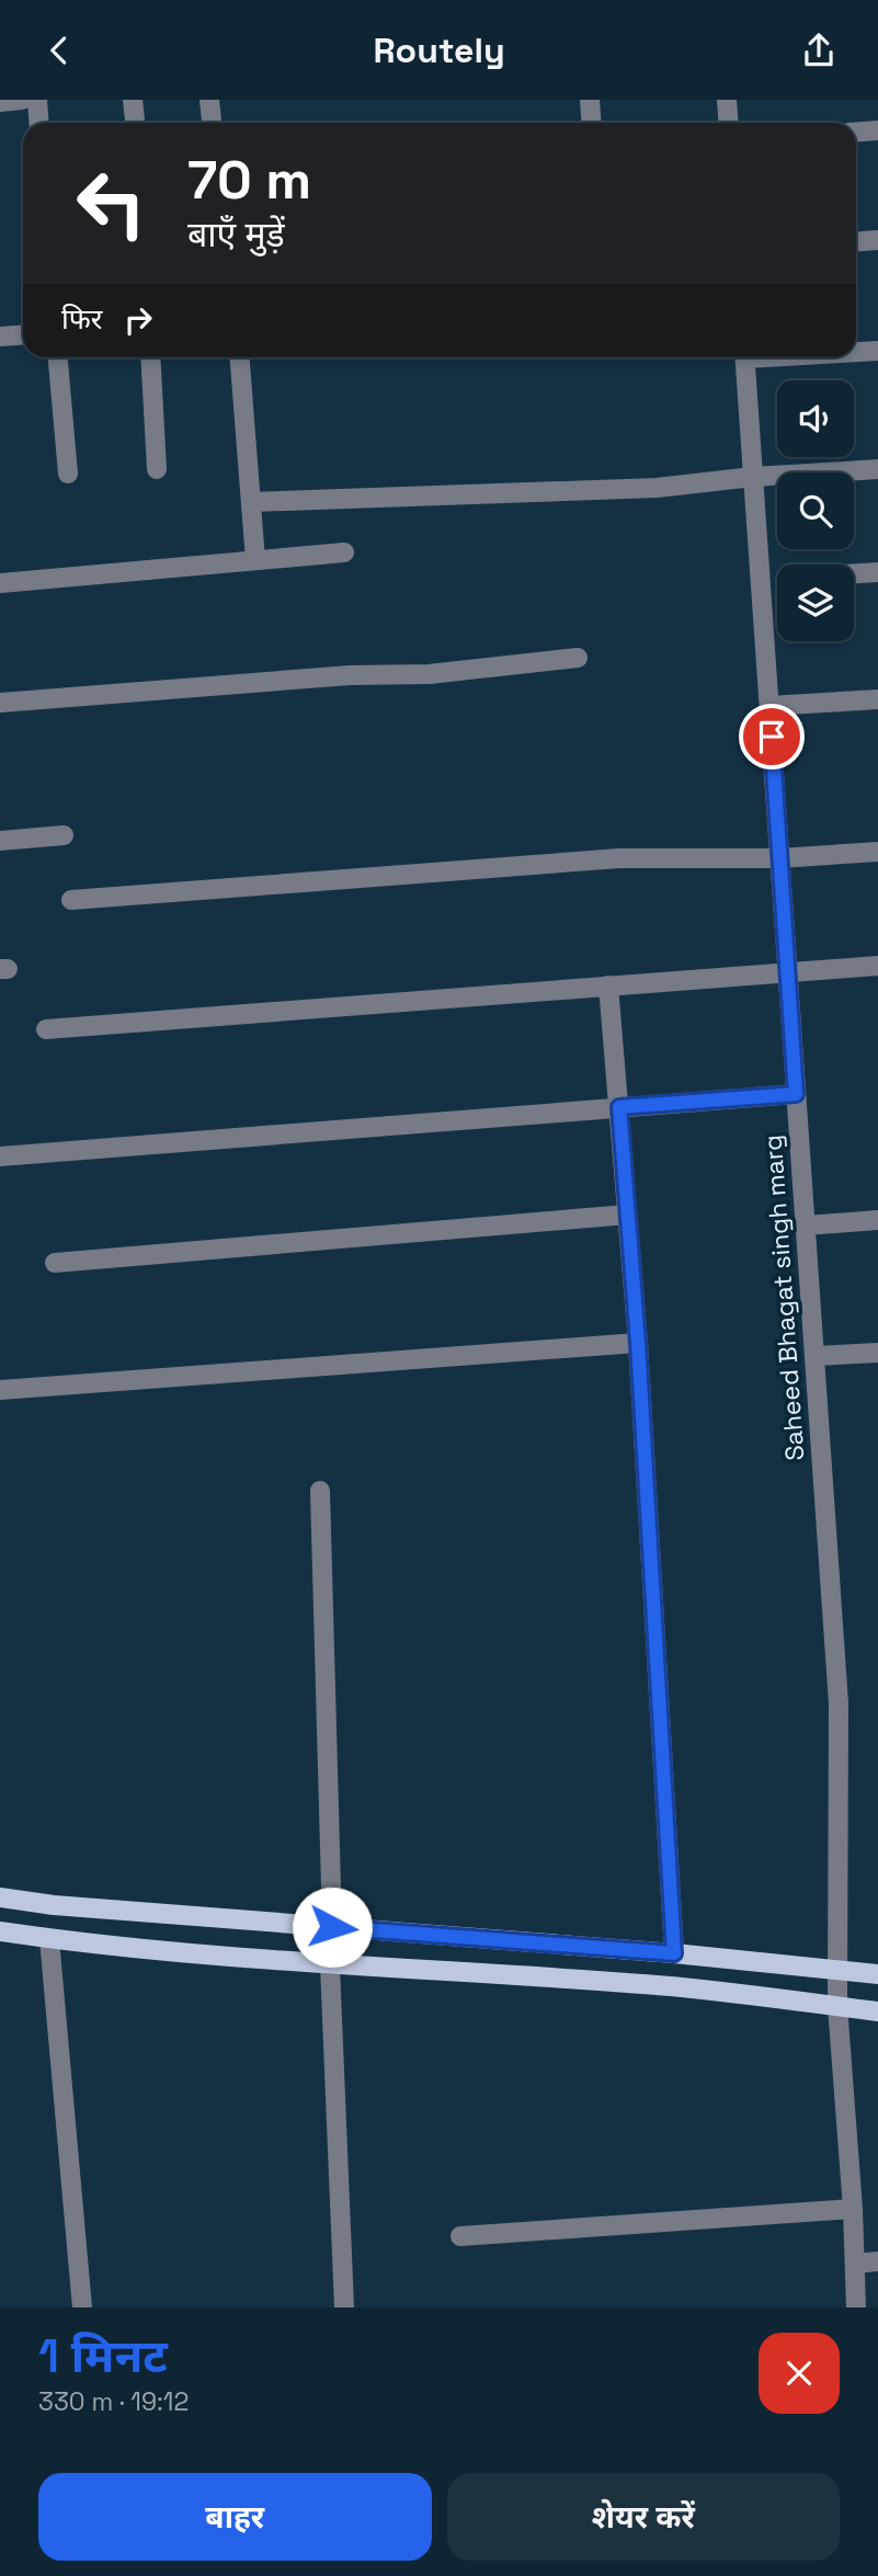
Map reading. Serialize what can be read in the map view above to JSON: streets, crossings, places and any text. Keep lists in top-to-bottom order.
{
  "streets": {
    "street": ["Saheed Bhagat singh marg"]
  },
  "page": {
    "header": "Routely",
    "turn": ["70 m", "बाएँ मुड़ें"],
    "then": "फिर",
    "heading": ["1 मिनट", "330 m · 19:12"],
    "buttons": ["बाहर", "शेयर करें"]
  }
}
